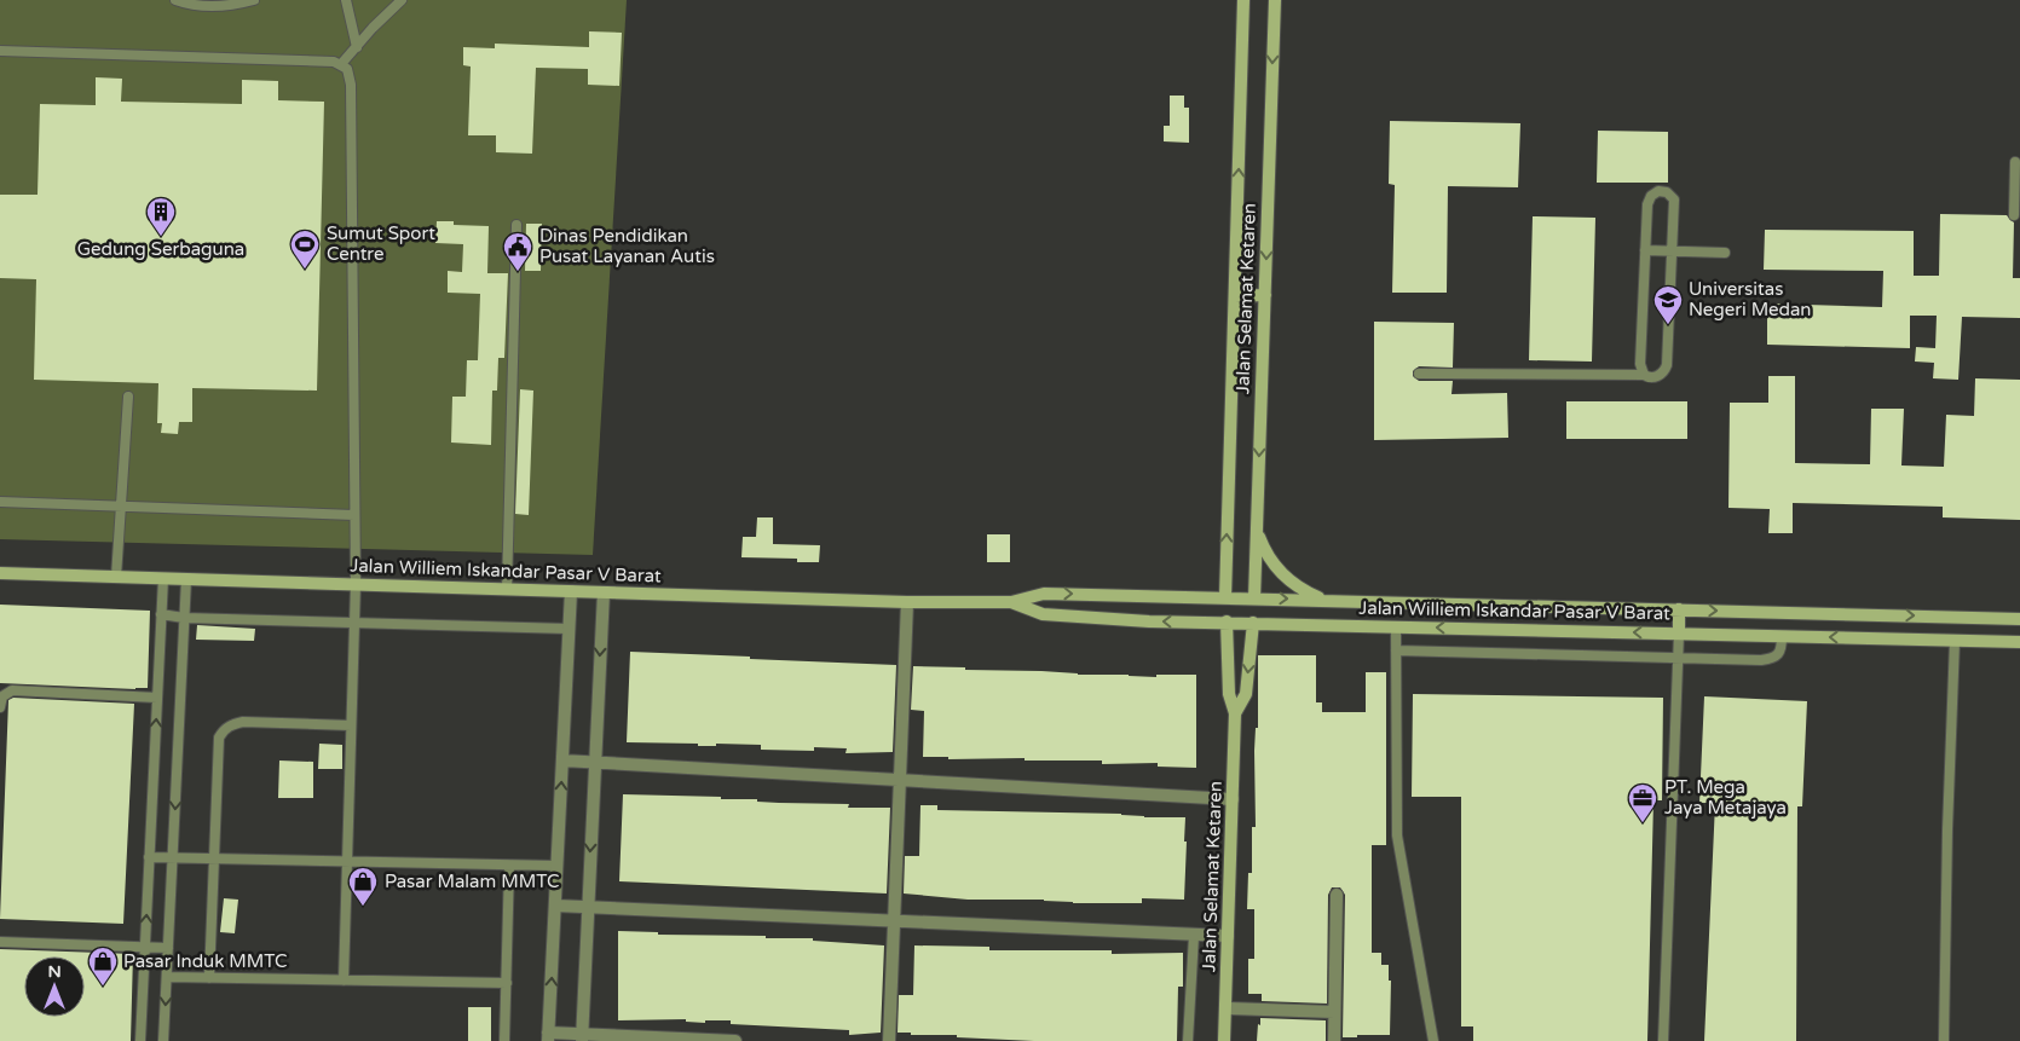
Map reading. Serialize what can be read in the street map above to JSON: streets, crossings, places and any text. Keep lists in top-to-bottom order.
{
  "streets": {
    "street": ["Jalan Selamat Ketaren", "Jalan Williem Iskandar Pasar V Barat"]
  },
  "crossings": [
    ["Jalan Selamat Ketaren", "Jalan Williem Iskandar Pasar V Barat"]
  ],
  "places": {
    "building": ["Gedung Serbaguna"],
    "sports": ["Sumut Sport Centre"],
    "public building": ["Dinas Pendidikan Pusat Layanan Autis"],
    "school or university": ["Universitas Negeri Medan"],
    "office": ["PT. Mega Jaya Metajaya"],
    "shop": ["Pasar Malam MMTC", "Pasar Induk MMTC"]
  },
  "north": "top"
}
